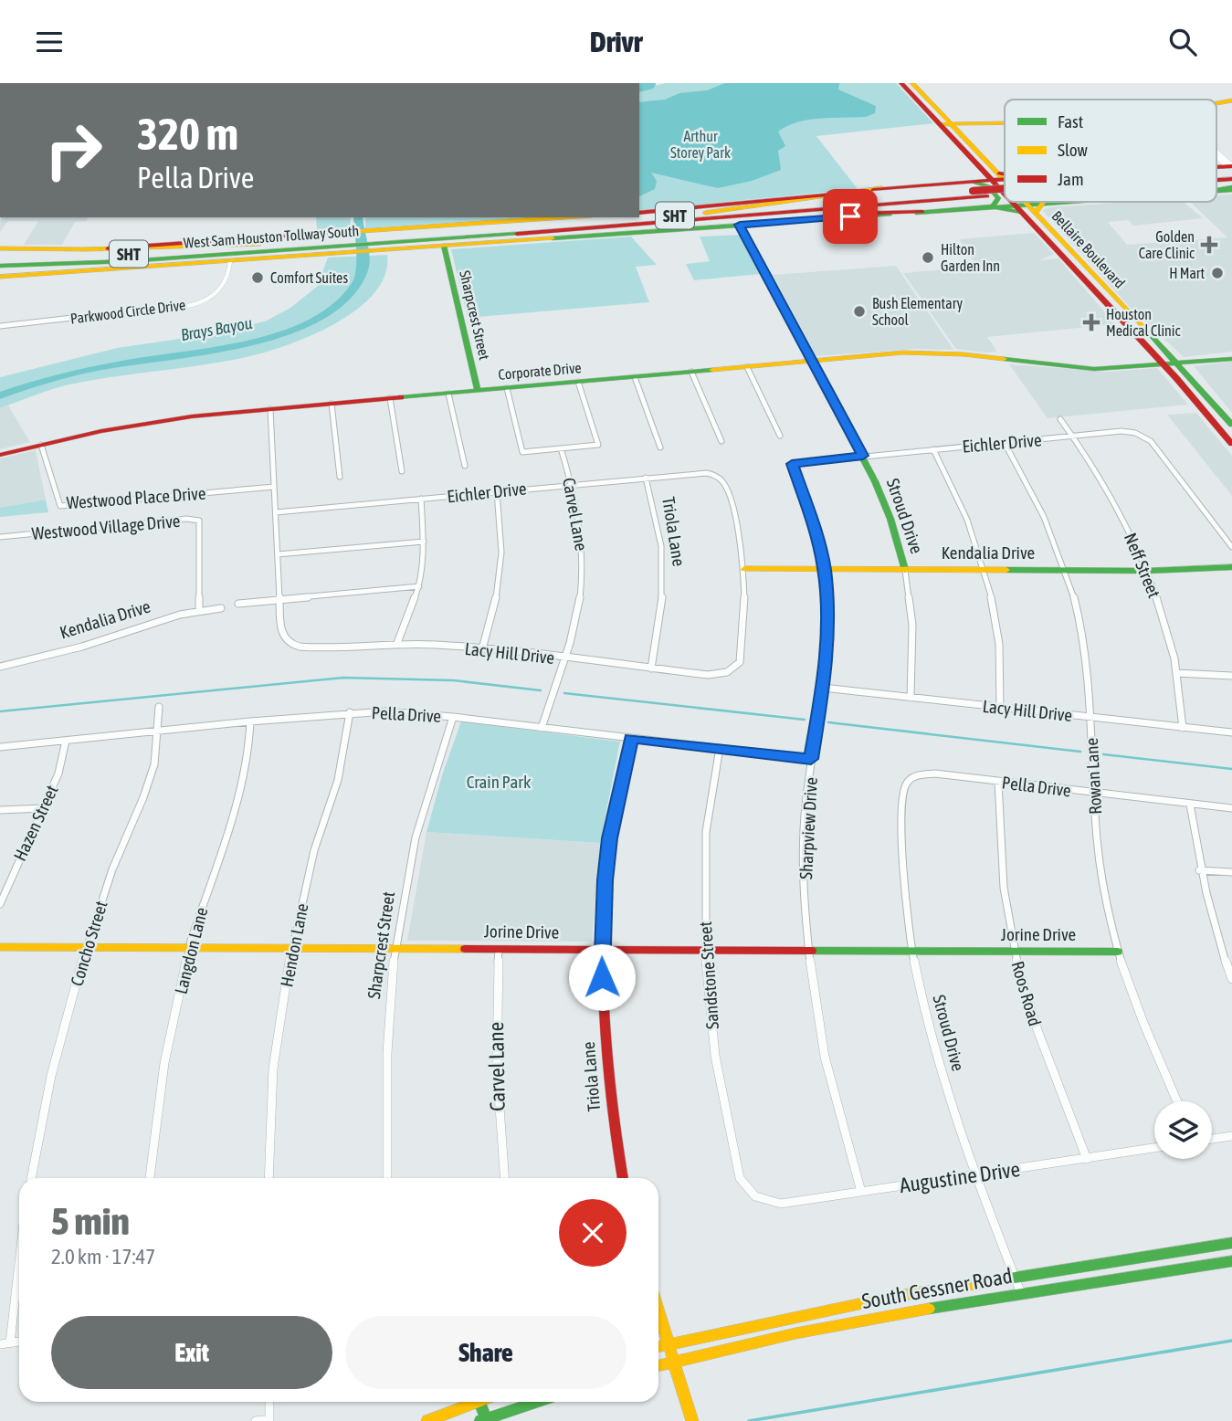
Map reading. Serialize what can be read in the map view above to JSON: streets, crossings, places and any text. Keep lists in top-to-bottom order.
{
  "streets": {
    "main road": [
      "SHT",
      "West Sam Houston Tollway South",
      "Bellaire Boulevard",
      "Sharpcrest Street",
      "Corporate Drive",
      "Stroud Drive",
      "Triola Lane",
      "Kendalia Drive",
      "Jorine Drive",
      "South Gessner Road"
    ],
    "street": [
      "Parkwood Circle Drive",
      "Eichler Drive",
      "Westwood Place Drive",
      "Carvel Lane",
      "Westwood Village Drive",
      "Neff Street",
      "Lacy Hill Drive",
      "Pella Drive",
      "Rowan Lane",
      "Hazen Street",
      "Sharpview Drive",
      "Concho Street",
      "Hendon Lane",
      "Langdon Lane",
      "Sandstone Street",
      "Roos Road",
      "Augustine Drive"
    ]
  },
  "crossings": [
    ["West Sam Houston Tollway South", "Bellaire Boulevard"],
    ["Bellaire Boulevard", "Corporate Drive"],
    ["Sharpcrest Street", "Corporate Drive"],
    ["Sharpcrest Street", "Pella Drive"],
    ["Sharpcrest Street", "Jorine Drive"],
    ["Corporate Drive", "Westwood Place Drive"],
    ["Corporate Drive", "Stroud Drive"],
    ["Eichler Drive", "Carvel Lane"],
    ["Eichler Drive", "Stroud Drive"],
    ["Eichler Drive", "Triola Lane"],
    ["Eichler Drive", "Kendalia Drive"],
    ["Eichler Drive", "Neff Street"],
    ["Eichler Drive", "Lacy Hill Drive"],
    ["Eichler Drive", "Rowan Lane"],
    ["Eichler Drive", "Sharpview Drive"],
    ["Carvel Lane", "Lacy Hill Drive"],
    ["Carvel Lane", "Pella Drive"],
    ["Carvel Lane", "Jorine Drive"],
    ["Stroud Drive", "Kendalia Drive"],
    ["Stroud Drive", "Lacy Hill Drive"],
    ["Stroud Drive", "Pella Drive"],
    ["Stroud Drive", "Jorine Drive"],
    ["Stroud Drive", "Augustine Drive"],
    ["Stroud Drive", "South Gessner Road"],
    ["Westwood Village Drive", "Kendalia Drive"],
    ["Triola Lane", "Lacy Hill Drive"],
    ["Triola Lane", "Pella Drive"],
    ["Triola Lane", "Jorine Drive"],
    ["Kendalia Drive", "Neff Street"],
    ["Kendalia Drive", "Lacy Hill Drive"],
    ["Kendalia Drive", "Rowan Lane"],
    ["Kendalia Drive", "Sharpview Drive"],
    ["Neff Street", "Lacy Hill Drive"],
    ["Lacy Hill Drive", "Rowan Lane"],
    ["Lacy Hill Drive", "Sharpview Drive"],
    ["Pella Drive", "Rowan Lane"],
    ["Pella Drive", "Hazen Street"],
    ["Pella Drive", "Sharpview Drive"],
    ["Pella Drive", "Concho Street"],
    ["Pella Drive", "Hendon Lane"],
    ["Pella Drive", "Langdon Lane"],
    ["Pella Drive", "Sandstone Street"],
    ["Pella Drive", "Roos Road"],
    ["Rowan Lane", "Jorine Drive"],
    ["Sharpview Drive", "Jorine Drive"],
    ["Sharpview Drive", "Augustine Drive"],
    ["Jorine Drive", "Concho Street"],
    ["Jorine Drive", "Hendon Lane"],
    ["Jorine Drive", "Langdon Lane"],
    ["Jorine Drive", "Sandstone Street"],
    ["Jorine Drive", "Roos Road"],
    ["Sandstone Street", "Augustine Drive"],
    ["Roos Road", "Augustine Drive"]
  ],
  "water": ["Brays Bayou"],
  "parks": ["Arthur Storey Park", "Crain Park"],
  "places": {
    "health": ["Golden Care Clinic", "Houston Medical Clinic"],
    "other": [
      "Hilton Garden Inn",
      "H Mart",
      "Comfort Suites",
      "Bush Elementary School"
    ]
  },
  "legend": ["Fast", "Slow", "Jam"],
  "page": {
    "header": "Drivr",
    "turn": ["320 m", "Pella Drive"],
    "heading": ["5 min", "2.0 km · 17:47"],
    "buttons": ["Exit", "Share"]
  }
}
